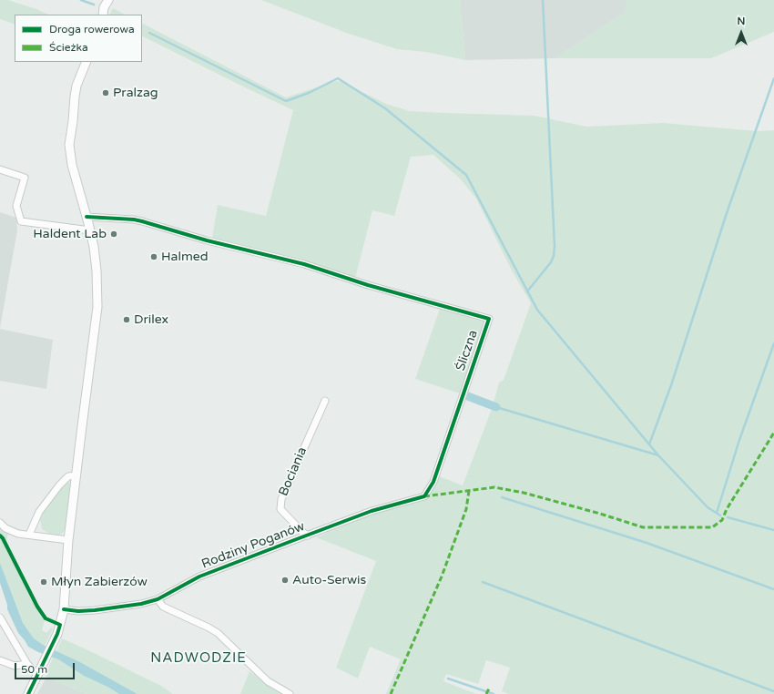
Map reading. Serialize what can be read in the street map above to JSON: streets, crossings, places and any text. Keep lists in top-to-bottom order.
{
  "streets": {
    "street": ["Śliczna", "Bociania", "Rodziny Poganów"]
  },
  "crossings": [
    ["Śliczna", "Rodziny Poganów"],
    ["Bociania", "Rodziny Poganów"]
  ],
  "districts": ["NADWODZIE"],
  "places": [
    "Pralzag",
    "Haldent Lab",
    "Halmed",
    "Drilex",
    "Auto-Serwis",
    "Młyn Zabierzów"
  ],
  "legend": ["Droga rowerowa", "Ścieżka"],
  "scale_bar": "50 m",
  "north": "top"
}
